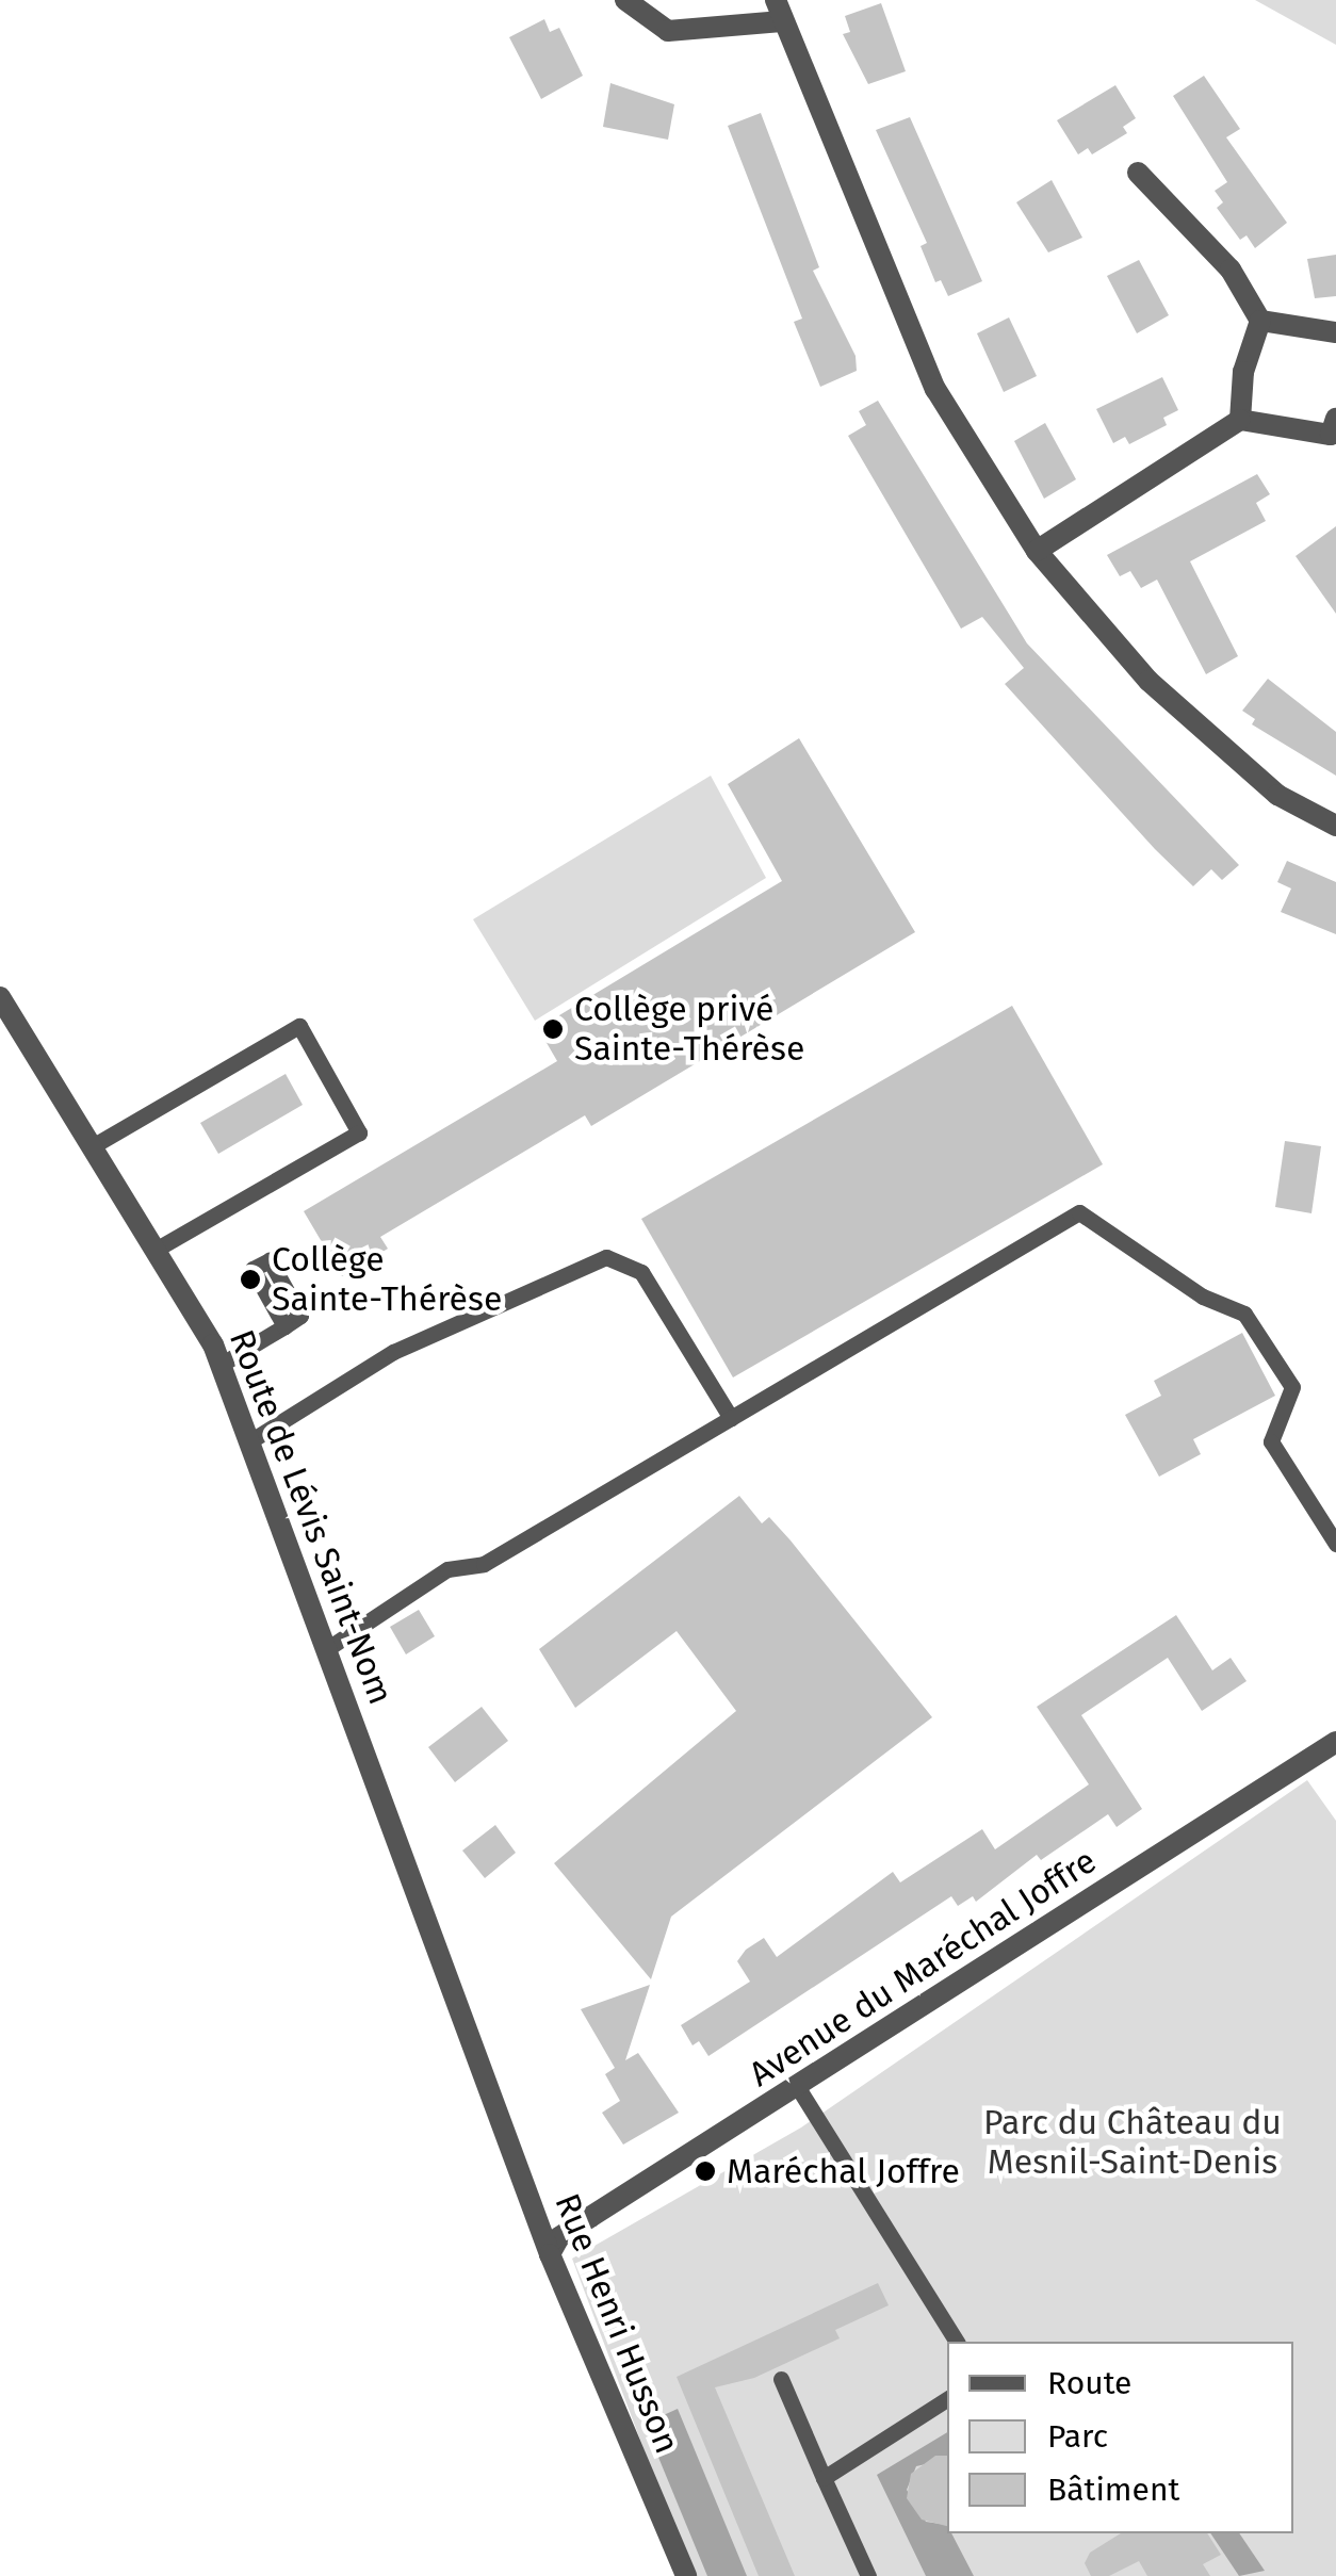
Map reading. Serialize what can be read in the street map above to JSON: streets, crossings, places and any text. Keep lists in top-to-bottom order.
{
  "streets": {
    "street": ["Route de Lévis Saint-Nom", "Avenue du Maréchal Joffre", "Rue Henri Husson"]
  },
  "crossings": [
    ["Route de Lévis Saint-Nom", "Rue Henri Husson"],
    ["Avenue du Maréchal Joffre", "Rue Henri Husson"]
  ],
  "parks": ["Parc du Château du Mesnil-Saint-Denis"],
  "places": ["Collège privé Sainte-Thérèse", "Collège Sainte-Thérèse", "Maréchal Joffre"],
  "legend": ["Route", "Parc", "Bâtiment"]
}
